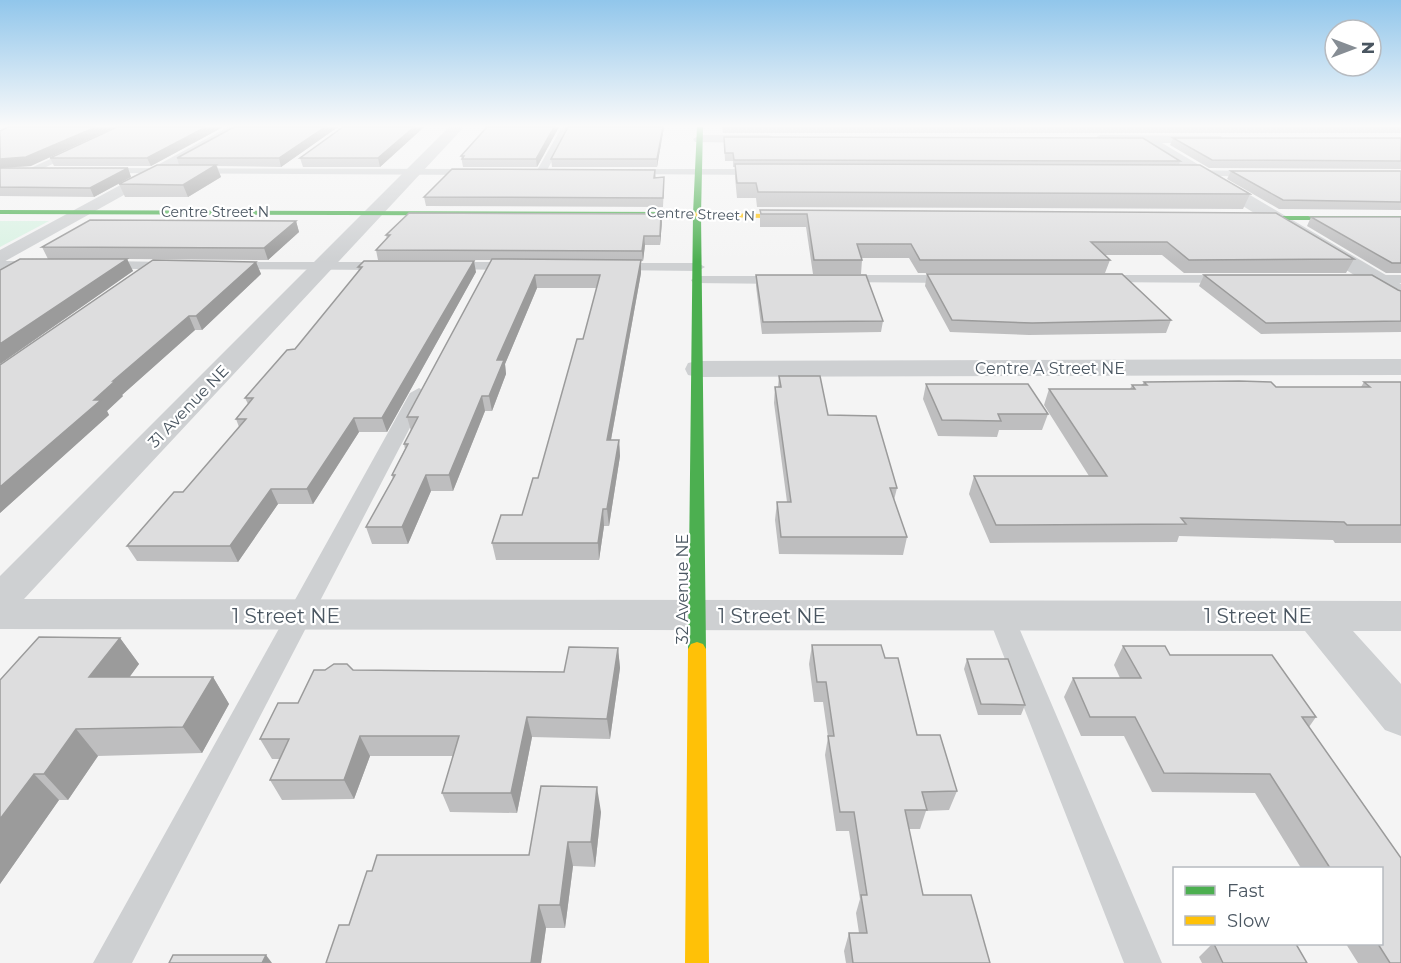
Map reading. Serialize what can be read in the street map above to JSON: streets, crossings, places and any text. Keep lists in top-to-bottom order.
{
  "streets": {
    "main road": ["Centre Street N", "32 Avenue NE"],
    "street": ["Centre A Street NE", "31 Avenue NE", "1 Street NE"]
  },
  "crossings": [
    ["Centre Street N", "31 Avenue NE"],
    ["Centre Street N", "32 Avenue NE"],
    ["Centre A Street NE", "32 Avenue NE"],
    ["32 Avenue NE", "1 Street NE"]
  ],
  "legend": ["Fast", "Slow"],
  "north": "right"
}
